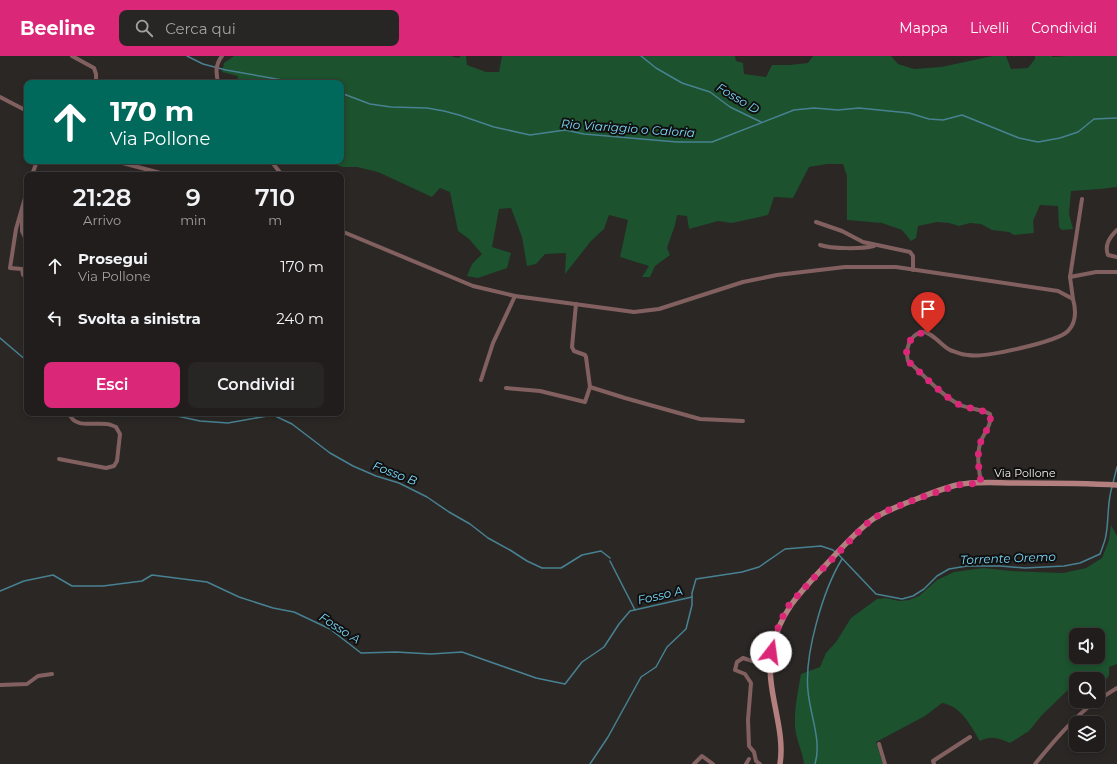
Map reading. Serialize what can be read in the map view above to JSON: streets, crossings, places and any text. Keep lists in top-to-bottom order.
{
  "streets": {
    "street": ["Via Pollone"]
  },
  "water": [
    "Fosso D",
    "Rio Viariggio o Caloria",
    "Fosso B",
    "Torrente Oremo",
    "Fosso A"
  ],
  "page": {
    "header": "Beeline",
    "search": "Cerca qui",
    "nav": ["Mappa", "Livelli", "Condividi"],
    "turn": ["170 m", "Via Pollone"],
    "eta": [
      "21:28",
      "Arrivo",
      "9",
      "min",
      "710",
      "m"
    ],
    "list": [
      {
        "name": "Prosegui",
        "note": "Via Pollone",
        "value": "170 m"
      },
      {
        "name": "Svolta a sinistra",
        "value": "240 m"
      }
    ],
    "buttons": ["Esci", "Condividi"]
  }
}
